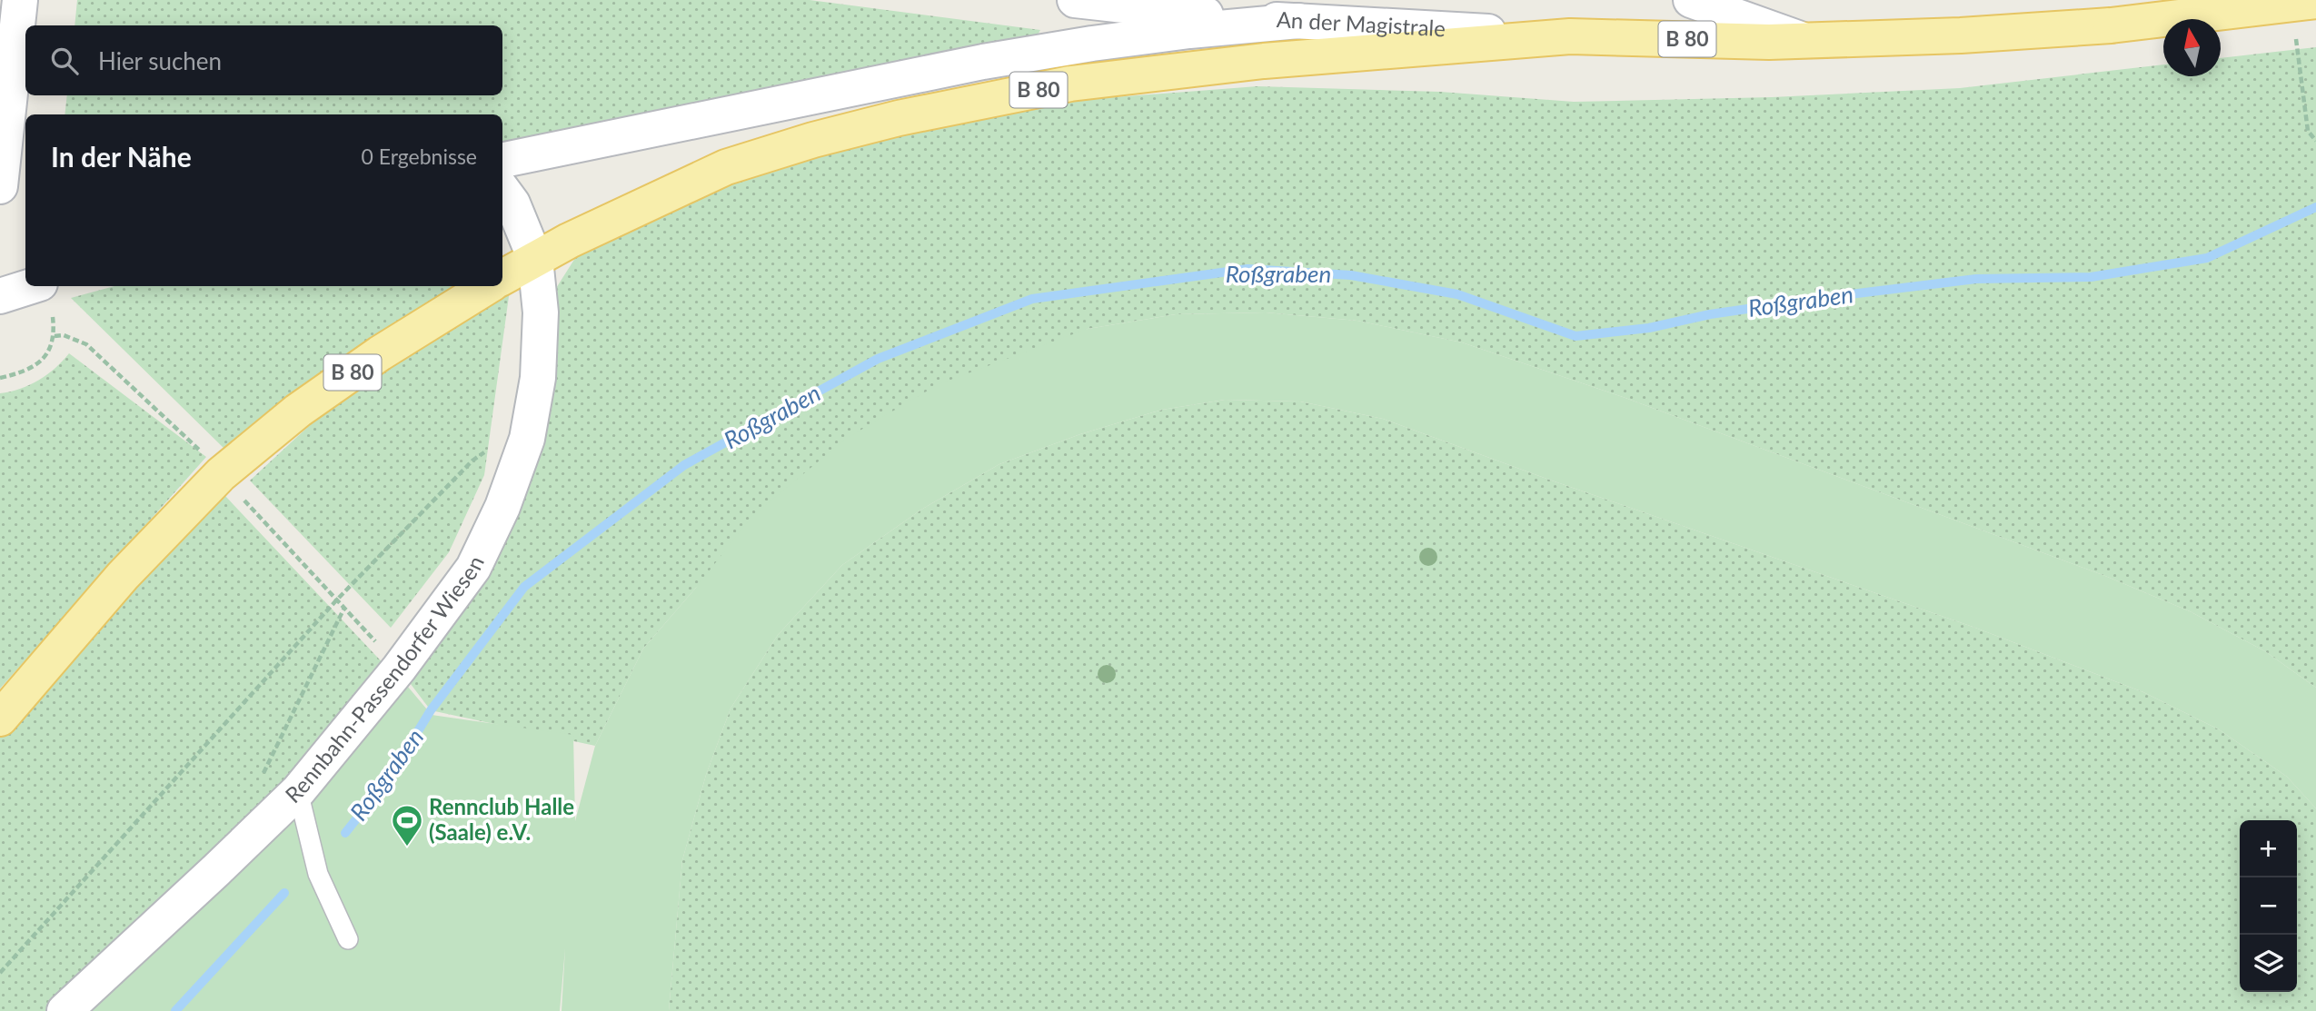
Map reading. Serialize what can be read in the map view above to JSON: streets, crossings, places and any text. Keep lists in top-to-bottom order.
{
  "streets": {
    "main road": ["An der Magistrale", "B 80", "Rennbahn-Passendorfer Wiesen"]
  },
  "crossings": [
    ["An der Magistrale", "B 80"],
    ["B 80", "Rennbahn-Passendorfer Wiesen"]
  ],
  "water": ["Roßgraben"],
  "places": {
    "sports": ["Rennclub Halle (Saale) e.V."]
  },
  "north": "top",
  "page": {
    "search": "Hier suchen",
    "heading": ["In der Nähe", "0 Ergebnisse"],
    "map_buttons": ["+", "−"]
  }
}
